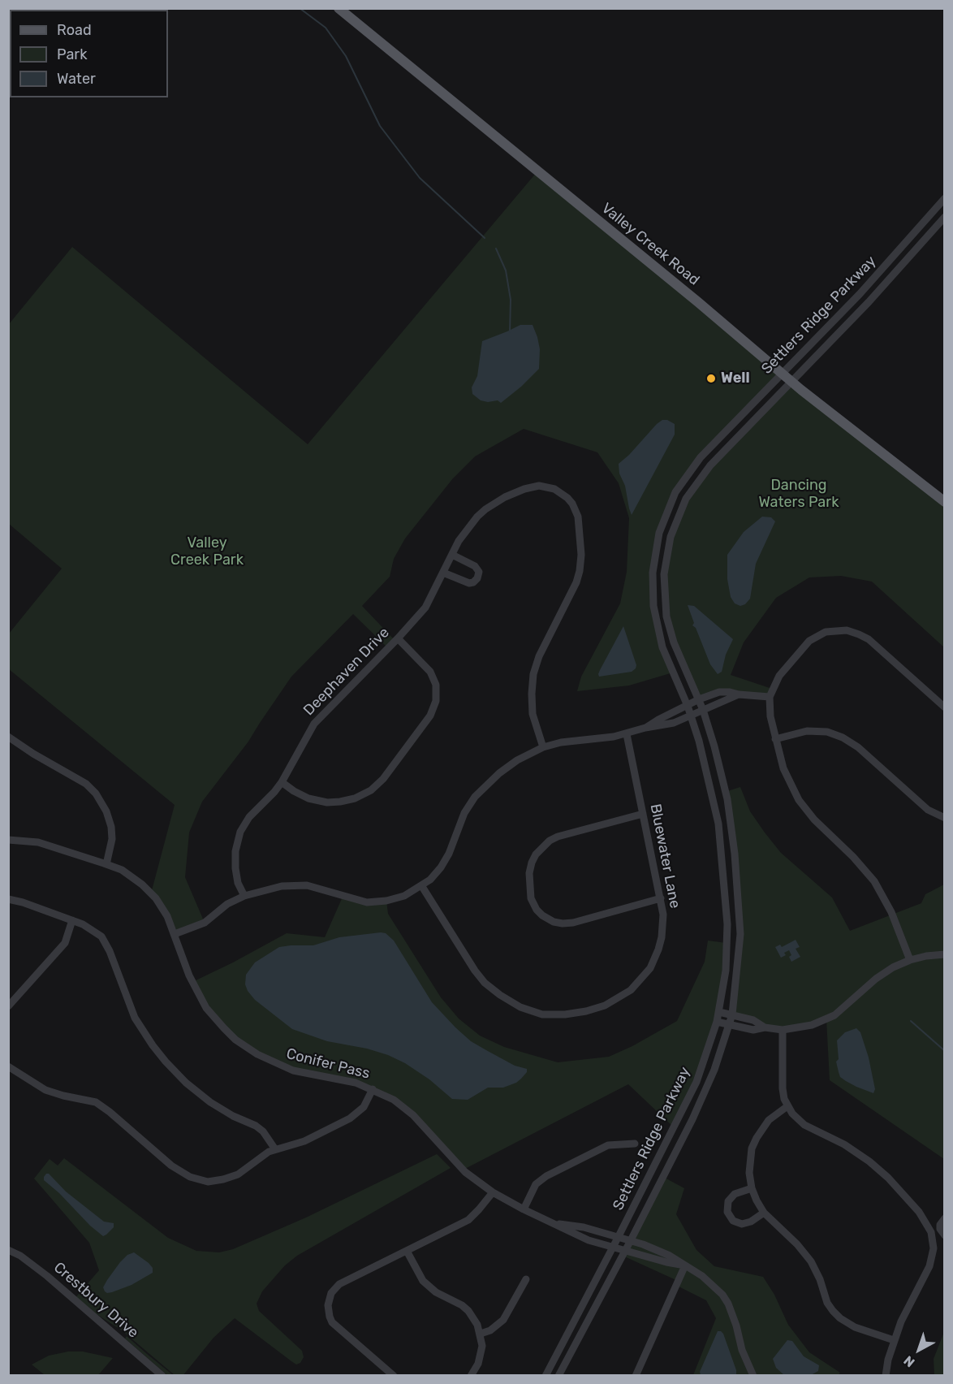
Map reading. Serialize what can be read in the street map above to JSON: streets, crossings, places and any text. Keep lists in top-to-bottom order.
{
  "streets": {
    "main road": ["Valley Creek Road"],
    "street": [
      "Settlers Ridge Parkway",
      "Deephaven Drive",
      "Bluewater Lane",
      "Conifer Pass",
      "Crestbury Drive"
    ]
  },
  "crossings": [
    ["Valley Creek Road", "Settlers Ridge Parkway"],
    ["Settlers Ridge Parkway", "Conifer Pass"]
  ],
  "parks": ["Dancing Waters Park", "Valley Creek Park"],
  "places": ["Well"],
  "legend": ["Road", "Park", "Water"],
  "north": "bottom left"
}
